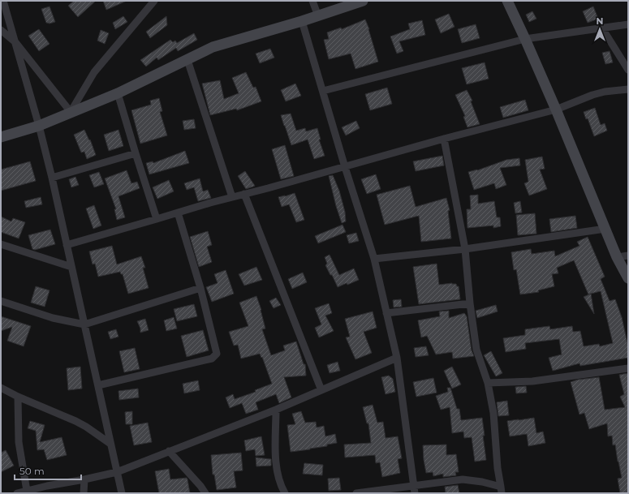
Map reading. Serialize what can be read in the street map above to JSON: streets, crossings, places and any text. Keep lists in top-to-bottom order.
{
  "scale_bar": "50 m",
  "north": "top"
}
